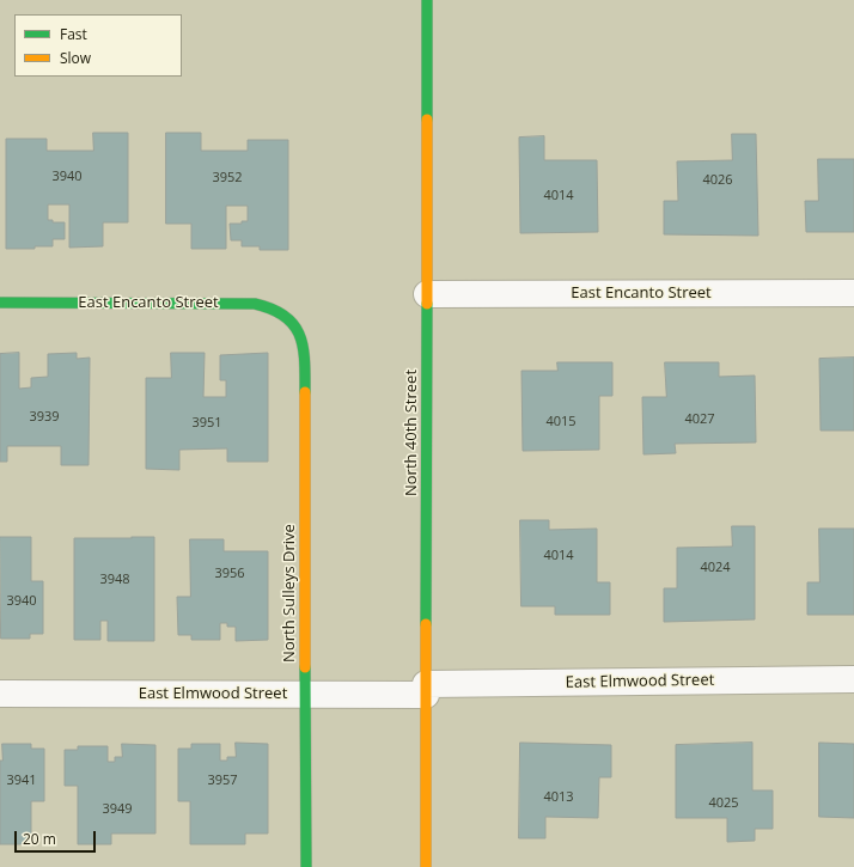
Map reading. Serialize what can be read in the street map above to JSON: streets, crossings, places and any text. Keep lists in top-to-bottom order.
{
  "streets": {
    "street": [
      "East Encanto Street",
      "North 40th Street",
      "North Sulleys Drive",
      "East Elmwood Street"
    ]
  },
  "crossings": [
    ["East Encanto Street", "North 40th Street"],
    ["East Encanto Street", "North Sulleys Drive"],
    ["North 40th Street", "East Elmwood Street"],
    ["North Sulleys Drive", "East Elmwood Street"]
  ],
  "house_numbers": [
    "3940",
    "3952",
    "4026",
    "4014",
    "3939",
    "4027",
    "4015",
    "3951",
    "4014",
    "4024",
    "3956",
    "3948",
    "3940",
    "3941",
    "3957",
    "4013",
    "4025",
    "3949"
  ],
  "legend": ["Fast", "Slow"],
  "scale_bar": "20 m"
}
